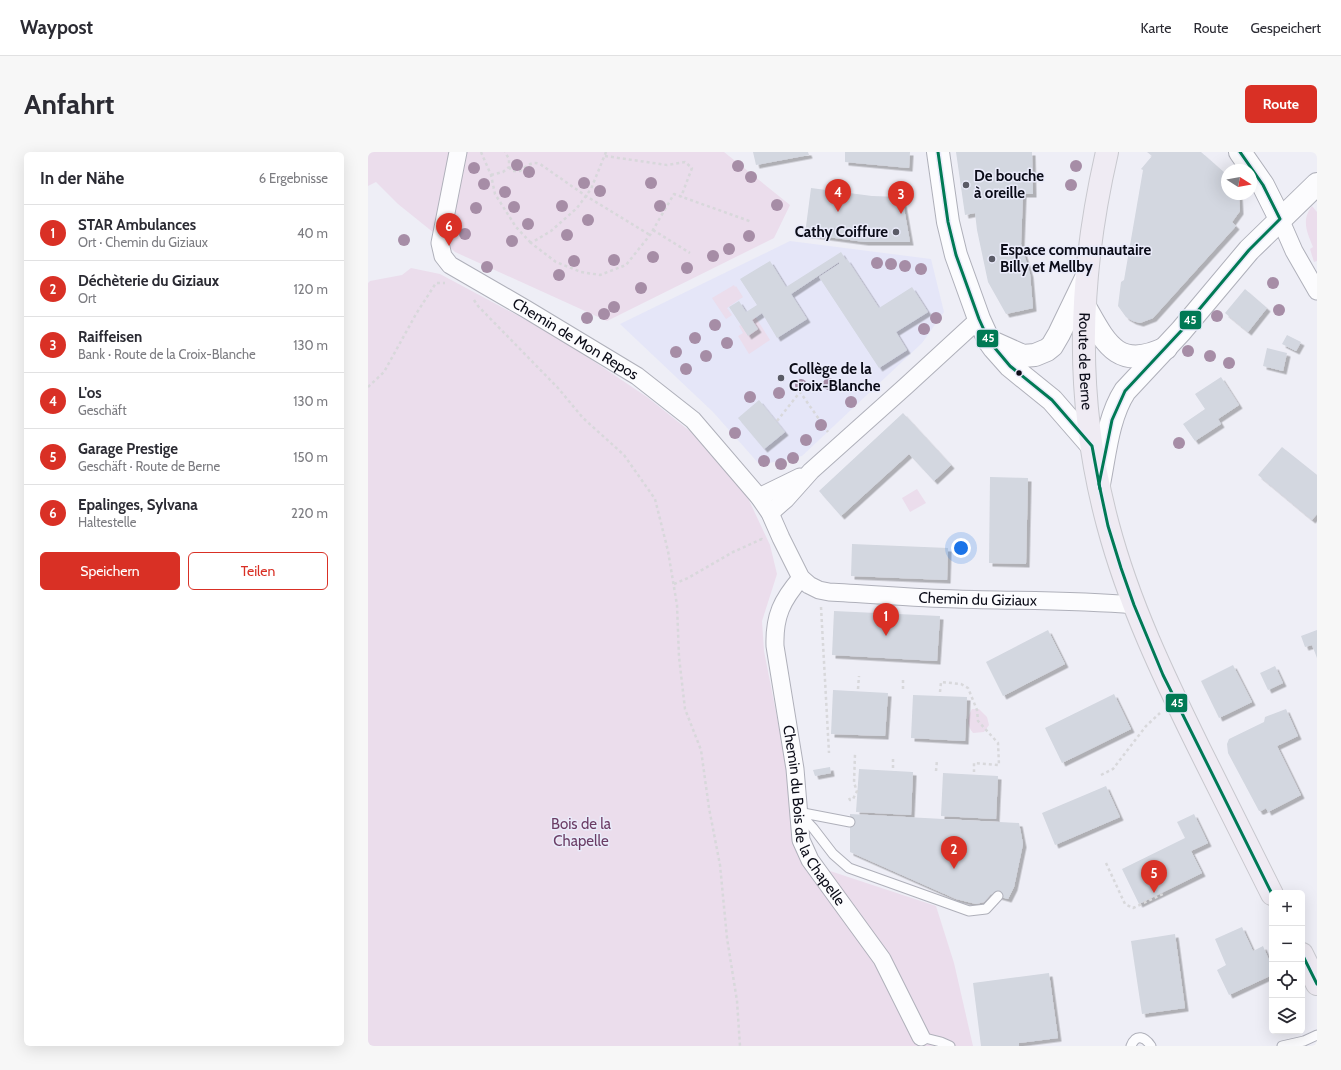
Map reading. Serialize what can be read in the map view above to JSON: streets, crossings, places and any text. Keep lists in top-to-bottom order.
{
  "streets": {
    "main road": ["Route de Berne"],
    "street": ["Chemin de Mon Repos", "Chemin du Giziaux", "Chemin du Bois de la Chapelle"]
  },
  "crossings": [
    ["Chemin de Mon Repos", "Chemin du Giziaux"],
    ["Route de Berne", "Chemin du Giziaux"],
    ["Chemin du Giziaux", "Chemin du Bois de la Chapelle"]
  ],
  "parks": ["Bois de la Chapelle"],
  "places": [
    "De bouche à oreille",
    "Cathy Coiffure",
    "Espace communautaire Billy et Mellby",
    "Collège de la Croix-Blanche"
  ],
  "lines": ["transit line 45"],
  "north": "right",
  "page": {
    "header": "Waypost",
    "nav": ["Karte", "Route", "Gespeichert"],
    "buttons": [
      "Route",
      ["Speichern", "Teilen"]
    ],
    "title": "Anfahrt",
    "heading": ["In der Nähe", "6 Ergebnisse"],
    "pins": [
      "4",
      "3",
      "6",
      "1",
      "2",
      "5"
    ],
    "list": [
      {
        "mark": "1",
        "name": "STAR Ambulances",
        "note": "Ort · Chemin du Giziaux",
        "value": "40 m"
      },
      {
        "mark": "2",
        "name": "Déchèterie du Giziaux",
        "note": "Ort",
        "value": "120 m"
      },
      {
        "mark": "3",
        "name": "Raiffeisen",
        "note": "Bank · Route de la Croix-Blanche",
        "value": "130 m"
      },
      {
        "mark": "4",
        "name": "L'os",
        "note": "Geschäft",
        "value": "130 m"
      },
      {
        "mark": "5",
        "name": "Garage Prestige",
        "note": "Geschäft · Route de Berne",
        "value": "150 m"
      },
      {
        "mark": "6",
        "name": "Epalinges, Sylvana",
        "note": "Haltestelle",
        "value": "220 m"
      }
    ],
    "map_buttons": ["+", "−"]
  }
}
